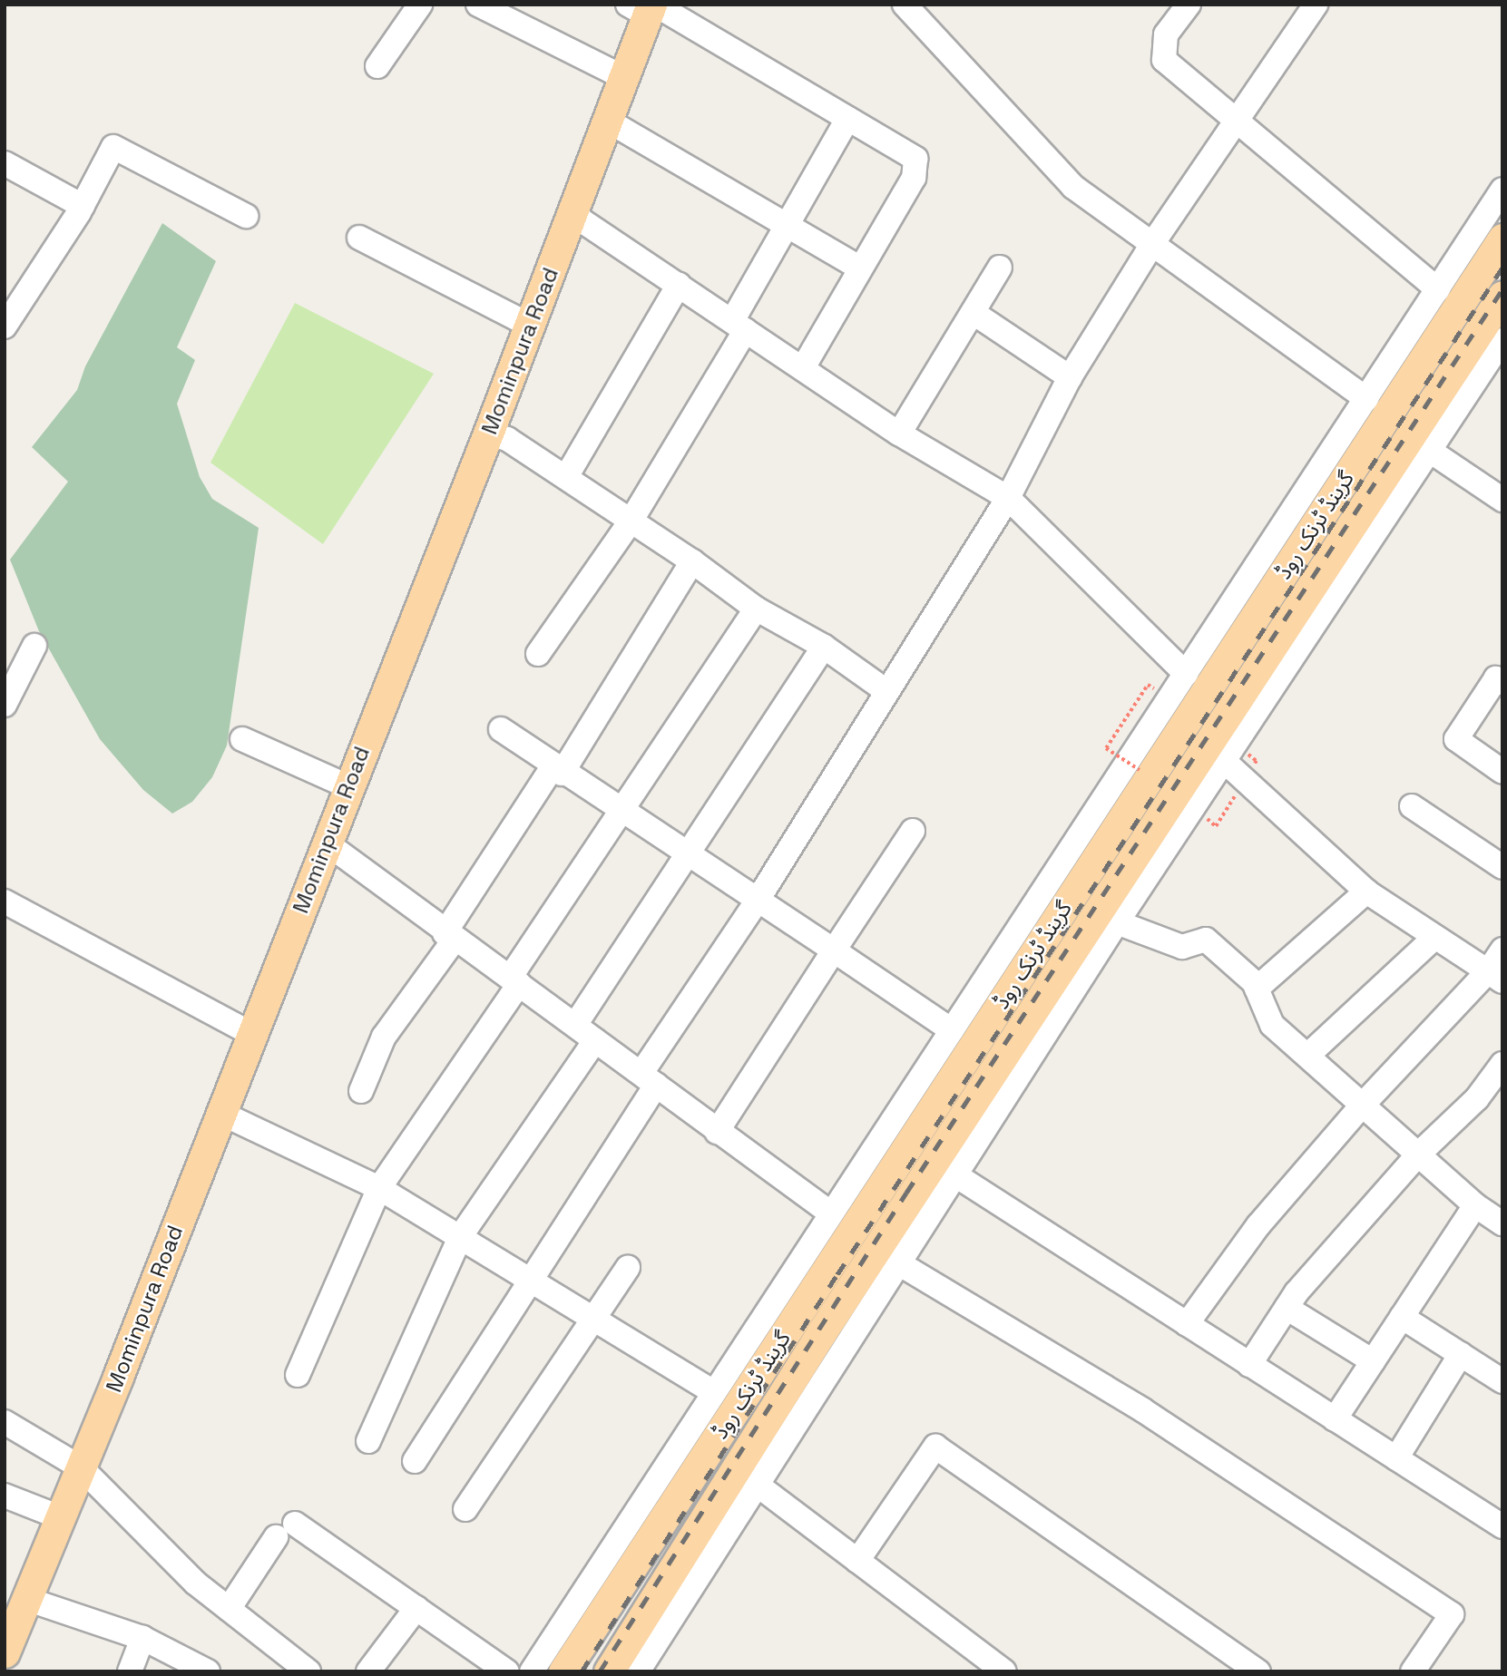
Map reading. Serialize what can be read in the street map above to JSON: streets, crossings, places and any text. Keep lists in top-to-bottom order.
{
  "streets": {
    "main road": ["Mominpura Road", "گرینڈ ٹرنک روڈ"]
  }
}
